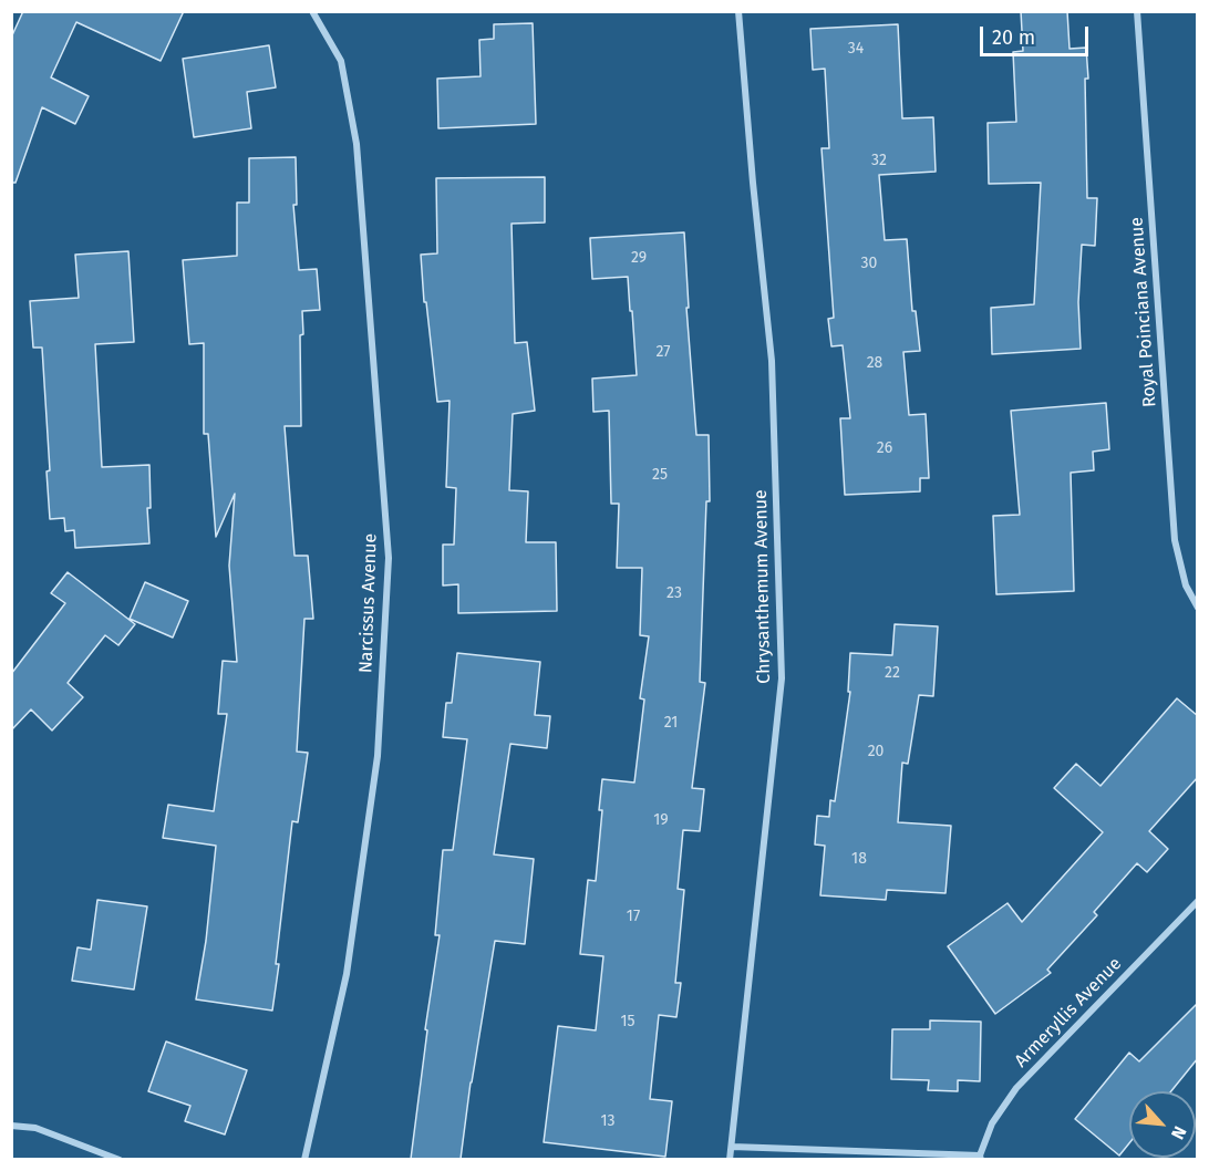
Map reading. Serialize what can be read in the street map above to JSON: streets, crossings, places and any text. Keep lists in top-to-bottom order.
{
  "streets": {
    "street": [
      "Royal Poinciana Avenue",
      "Chrysanthemum Avenue",
      "Narcissus Avenue",
      "Armeryllis Avenue"
    ]
  },
  "house_numbers": [
    "34",
    "32",
    "29",
    "30",
    "27",
    "28",
    "26",
    "25",
    "23",
    "22",
    "21",
    "20",
    "19",
    "18",
    "17",
    "15",
    "13"
  ],
  "scale_bar": "20 m",
  "north": "bottom right"
}
